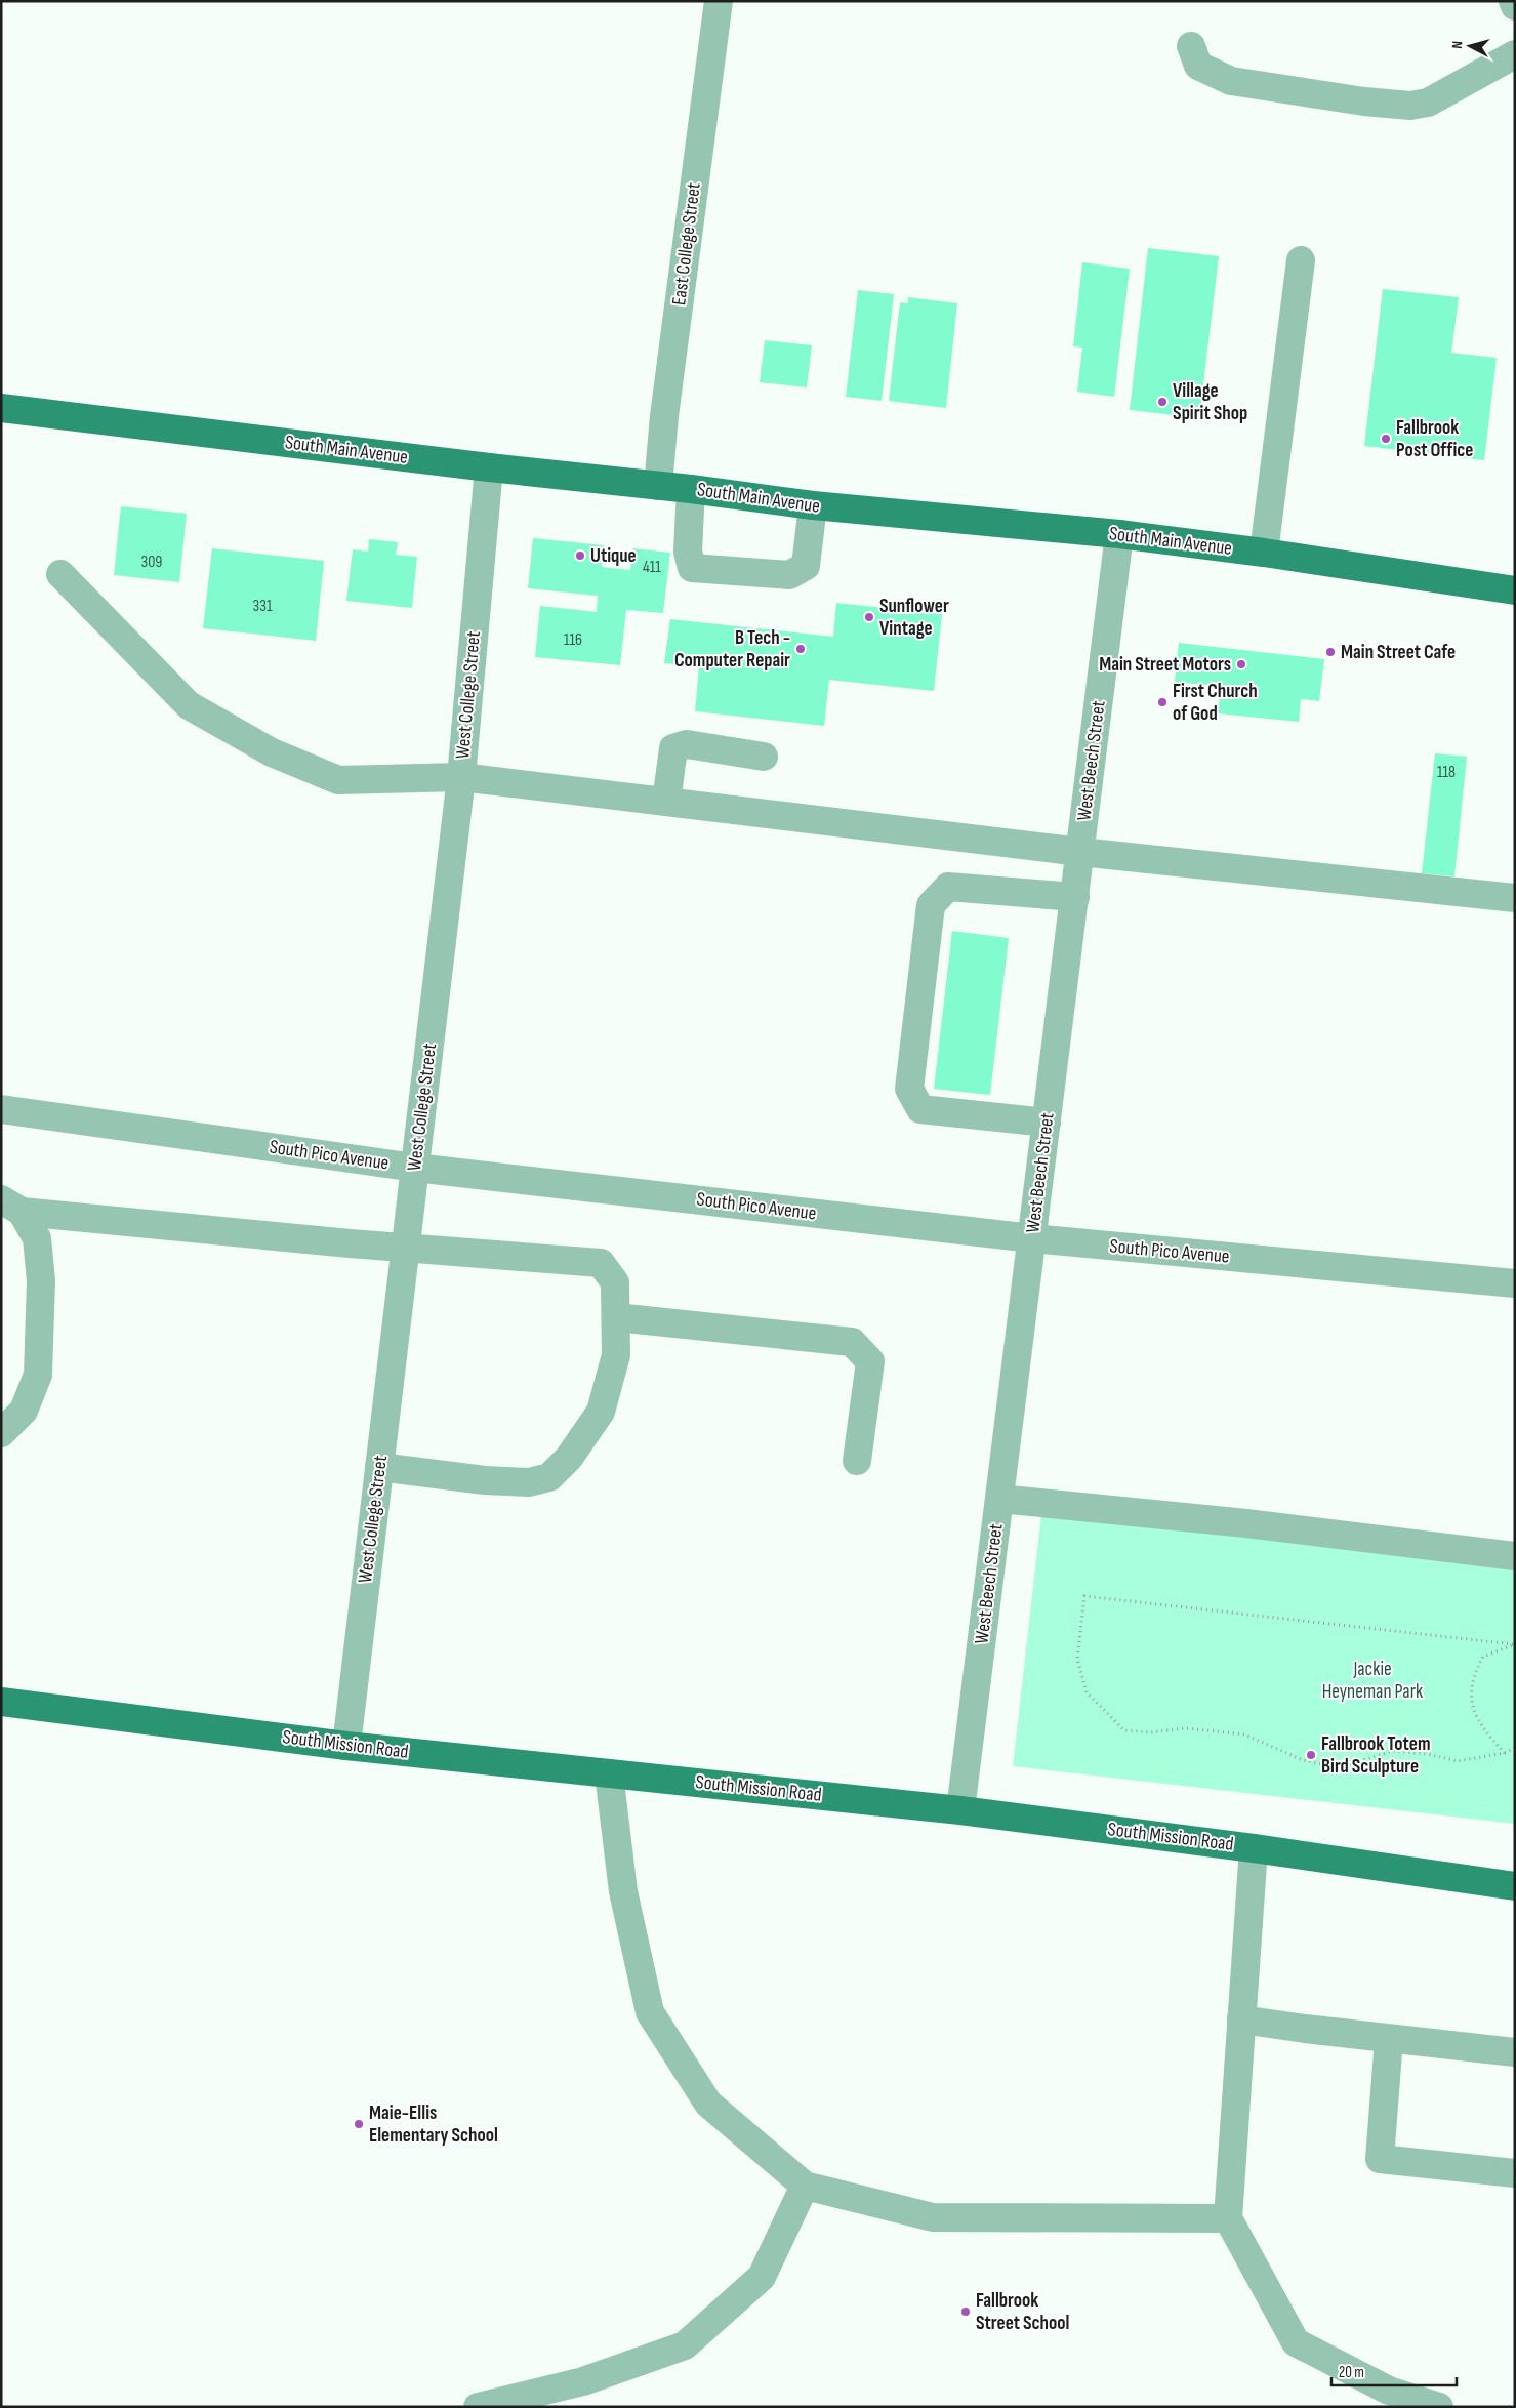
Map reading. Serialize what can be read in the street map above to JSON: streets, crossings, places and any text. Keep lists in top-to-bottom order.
{
  "streets": {
    "main road": ["South Main Avenue", "South Mission Road"],
    "street": [
      "East College Street",
      "West College Street",
      "West Beech Street",
      "South Pico Avenue"
    ]
  },
  "crossings": [
    ["East College Street", "South Main Avenue"],
    ["South Main Avenue", "West College Street"],
    ["South Main Avenue", "West Beech Street"],
    ["West College Street", "South Pico Avenue"],
    ["West College Street", "South Mission Road"],
    ["West Beech Street", "South Pico Avenue"],
    ["West Beech Street", "South Mission Road"]
  ],
  "parks": ["Jackie Heyneman Park"],
  "places": [
    "Village Spirit Shop",
    "Fallbrook Post Office",
    "Utique",
    "Sunflower Vintage",
    "B Tech - Computer Repair",
    "Main Street Cafe",
    "Main Street Motors",
    "First Church of God",
    "Fallbrook Totem Bird Sculpture",
    "Maie-Ellis Elementary School",
    "Fallbrook Street School"
  ],
  "house_numbers": [
    "309",
    "411",
    "331",
    "116",
    "118"
  ],
  "scale_bar": "20 m",
  "north": "left"
}
